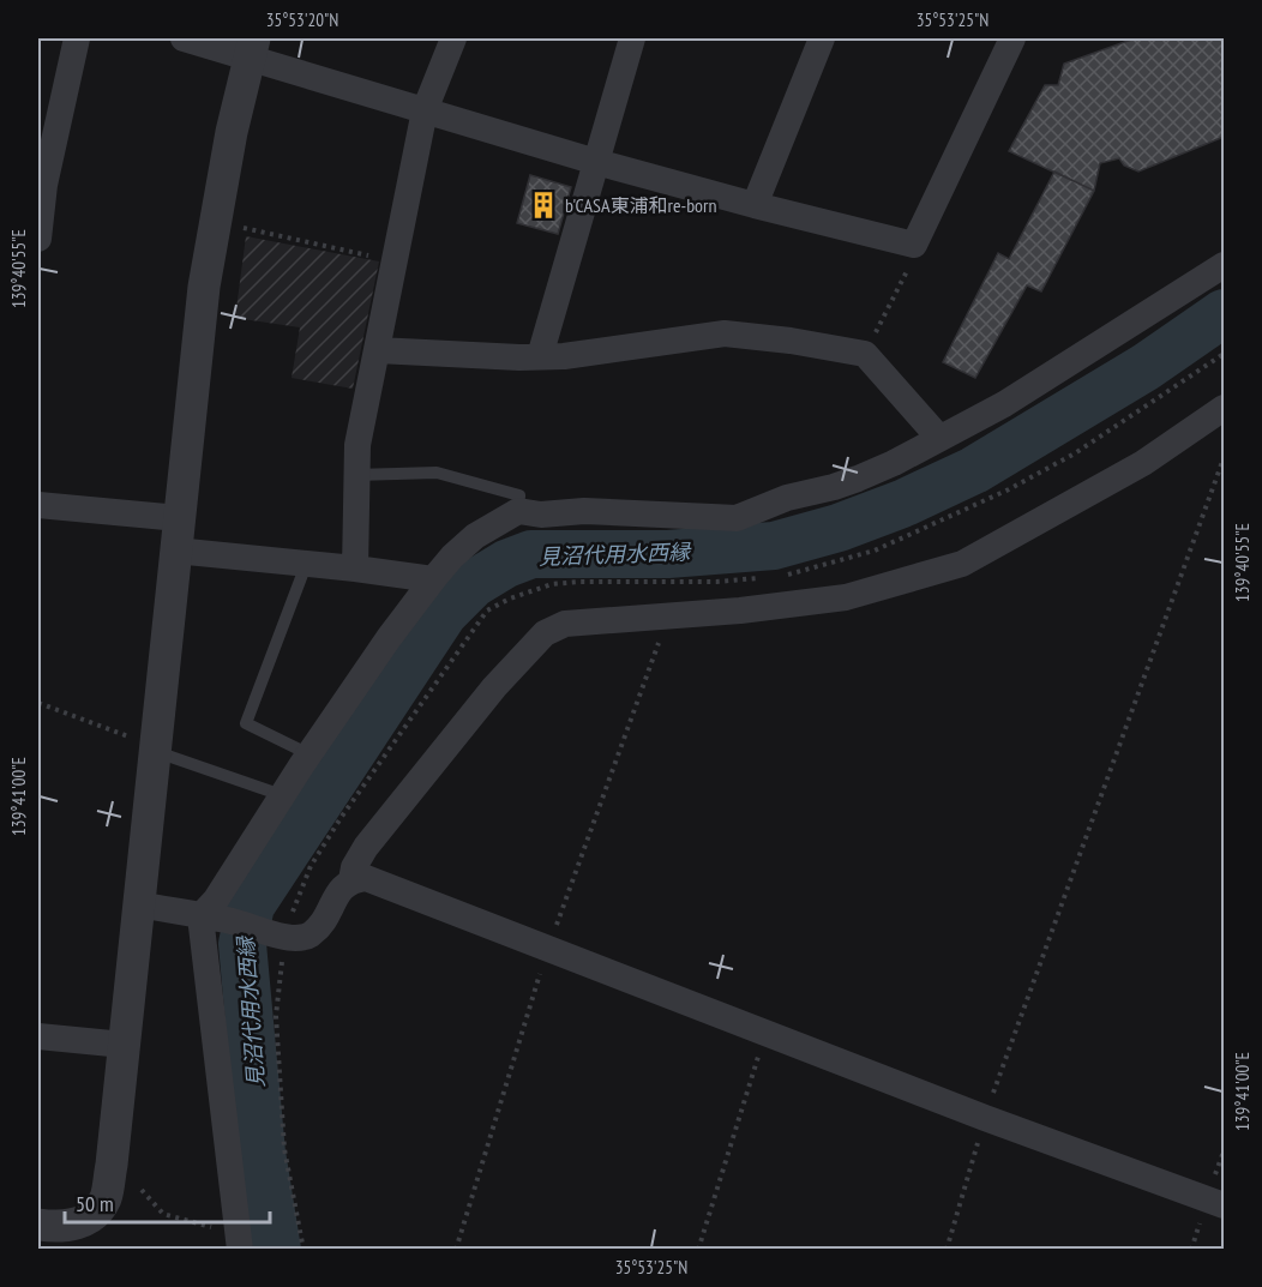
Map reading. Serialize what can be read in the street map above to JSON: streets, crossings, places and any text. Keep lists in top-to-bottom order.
{
  "water": ["見沼代用水西縁"],
  "places": {
    "building": ["b'CASA東浦和re-born"]
  },
  "scale_bar": "50 m",
  "coordinates": [
    "35°53'20\"N",
    "35°53'25\"N",
    "139°40'55\"E",
    "139°41'00\"E"
  ]
}
